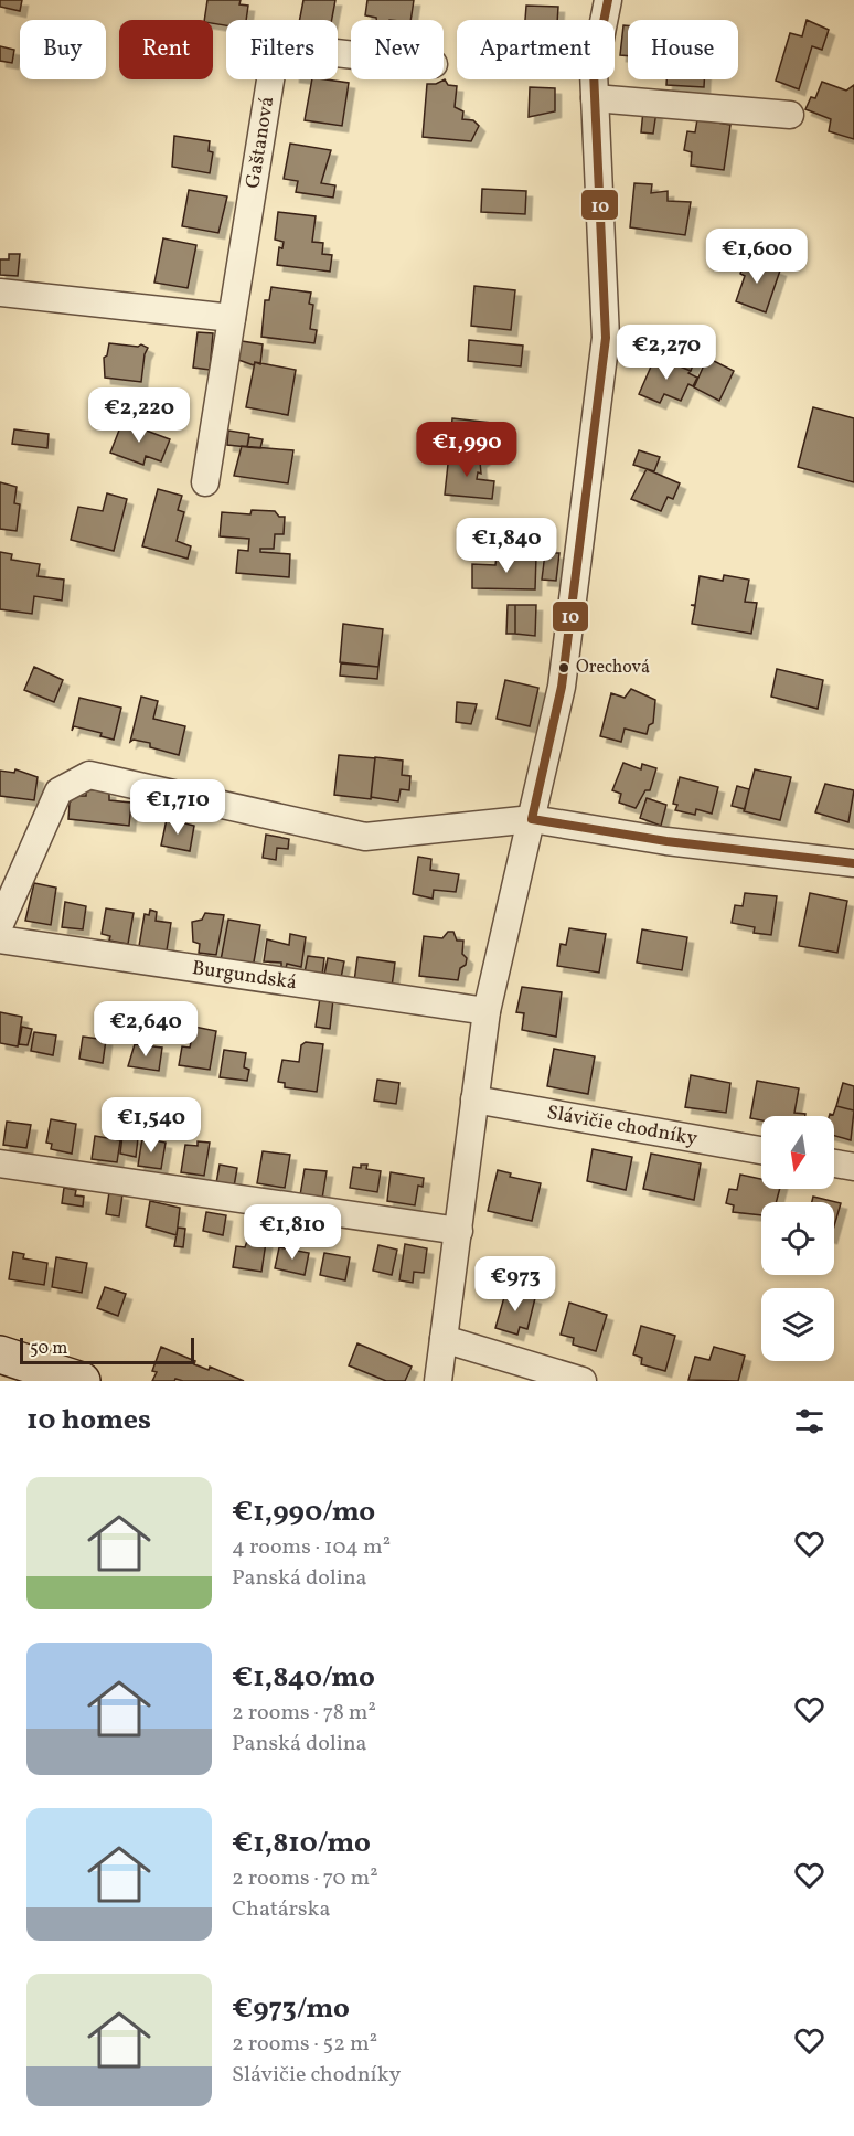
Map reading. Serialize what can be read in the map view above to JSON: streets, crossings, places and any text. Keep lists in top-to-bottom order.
{
  "streets": {
    "street": ["Gaštanová", "Burgundská", "Slávičie chodníky"]
  },
  "places": ["Orechová"],
  "lines": ["transit line 10"],
  "scale_bar": "50 m",
  "north": "bottom",
  "page": {
    "chip": [
      "Buy",
      "Rent",
      "Filters",
      "New",
      "Apartment",
      "House"
    ],
    "price": [
      "€1,600",
      "€2,270",
      "€2,220",
      "€1,990",
      "€1,840",
      "€1,710",
      "€2,640",
      "€1,540",
      "€1,810",
      "€973"
    ],
    "scale": "50 m",
    "heading": "10 homes",
    "list": [
      {
        "name": "€1,990/mo",
        "note": "4 rooms · 104 m² · Panská dolina"
      },
      {
        "name": "€1,840/mo",
        "note": "2 rooms · 78 m² · Panská dolina"
      },
      {
        "name": "€1,810/mo",
        "note": "2 rooms · 70 m² · Chatárska"
      },
      {
        "name": "€973/mo",
        "note": "2 rooms · 52 m² · Slávičie chodníky"
      }
    ]
  }
}
